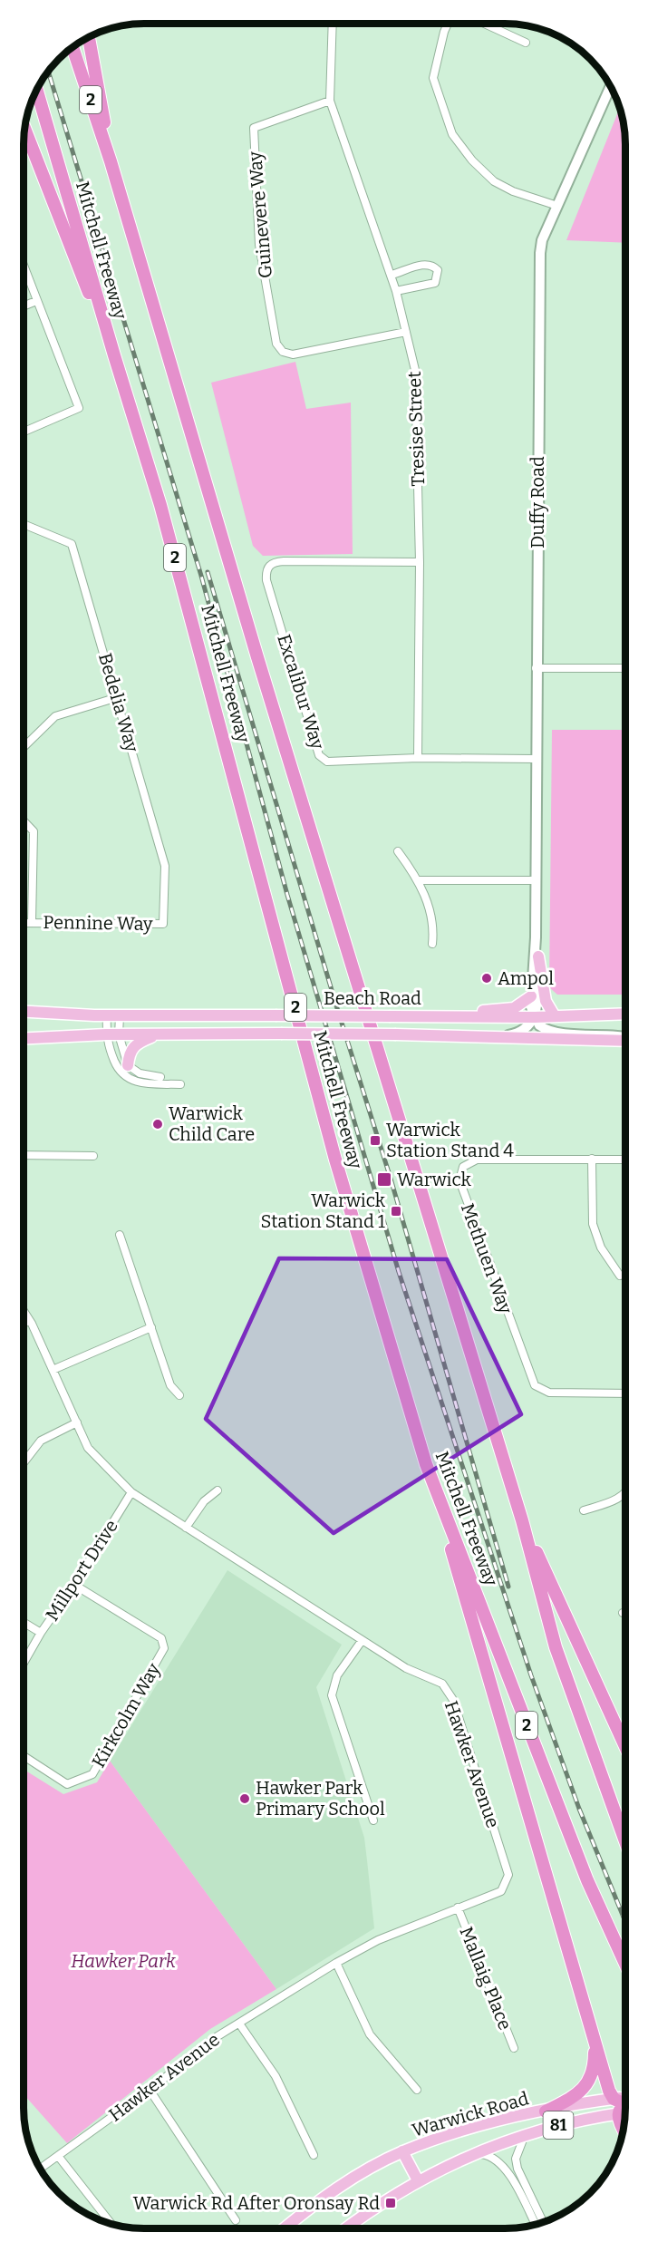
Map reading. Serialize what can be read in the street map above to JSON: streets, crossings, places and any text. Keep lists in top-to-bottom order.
{
  "streets": {
    "highway": ["2", "Mitchell Freeway"],
    "main road": [
      "Duffy Road",
      "Beach Road",
      "Warwick Road",
      "81"
    ],
    "street": [
      "Guinevere Way",
      "Tresise Street",
      "Excalibur Way",
      "Bedelia Way",
      "Pennine Way",
      "Methuen Way",
      "Millport Drive",
      "Kirkcolm Way",
      "Hawker Avenue",
      "Mallaig Place"
    ]
  },
  "crossings": [
    ["Guinevere Way", "Tresise Street"],
    ["Tresise Street", "Excalibur Way"],
    ["Duffy Road", "Excalibur Way"],
    ["Duffy Road", "Beach Road"],
    ["Bedelia Way", "Pennine Way"],
    ["Millport Drive", "Kirkcolm Way"],
    ["Millport Drive", "Hawker Avenue"],
    ["Hawker Avenue", "Mallaig Place"]
  ],
  "parks": ["Hawker Park"],
  "places": {
    "other": ["Ampol", "Warwick Child Care", "Hawker Park Primary School"],
    "transit": [
      "Warwick Station Stand 4",
      "Warwick",
      "Warwick Station Stand 1",
      "Warwick Rd After Oronsay Rd"
    ]
  }
}
